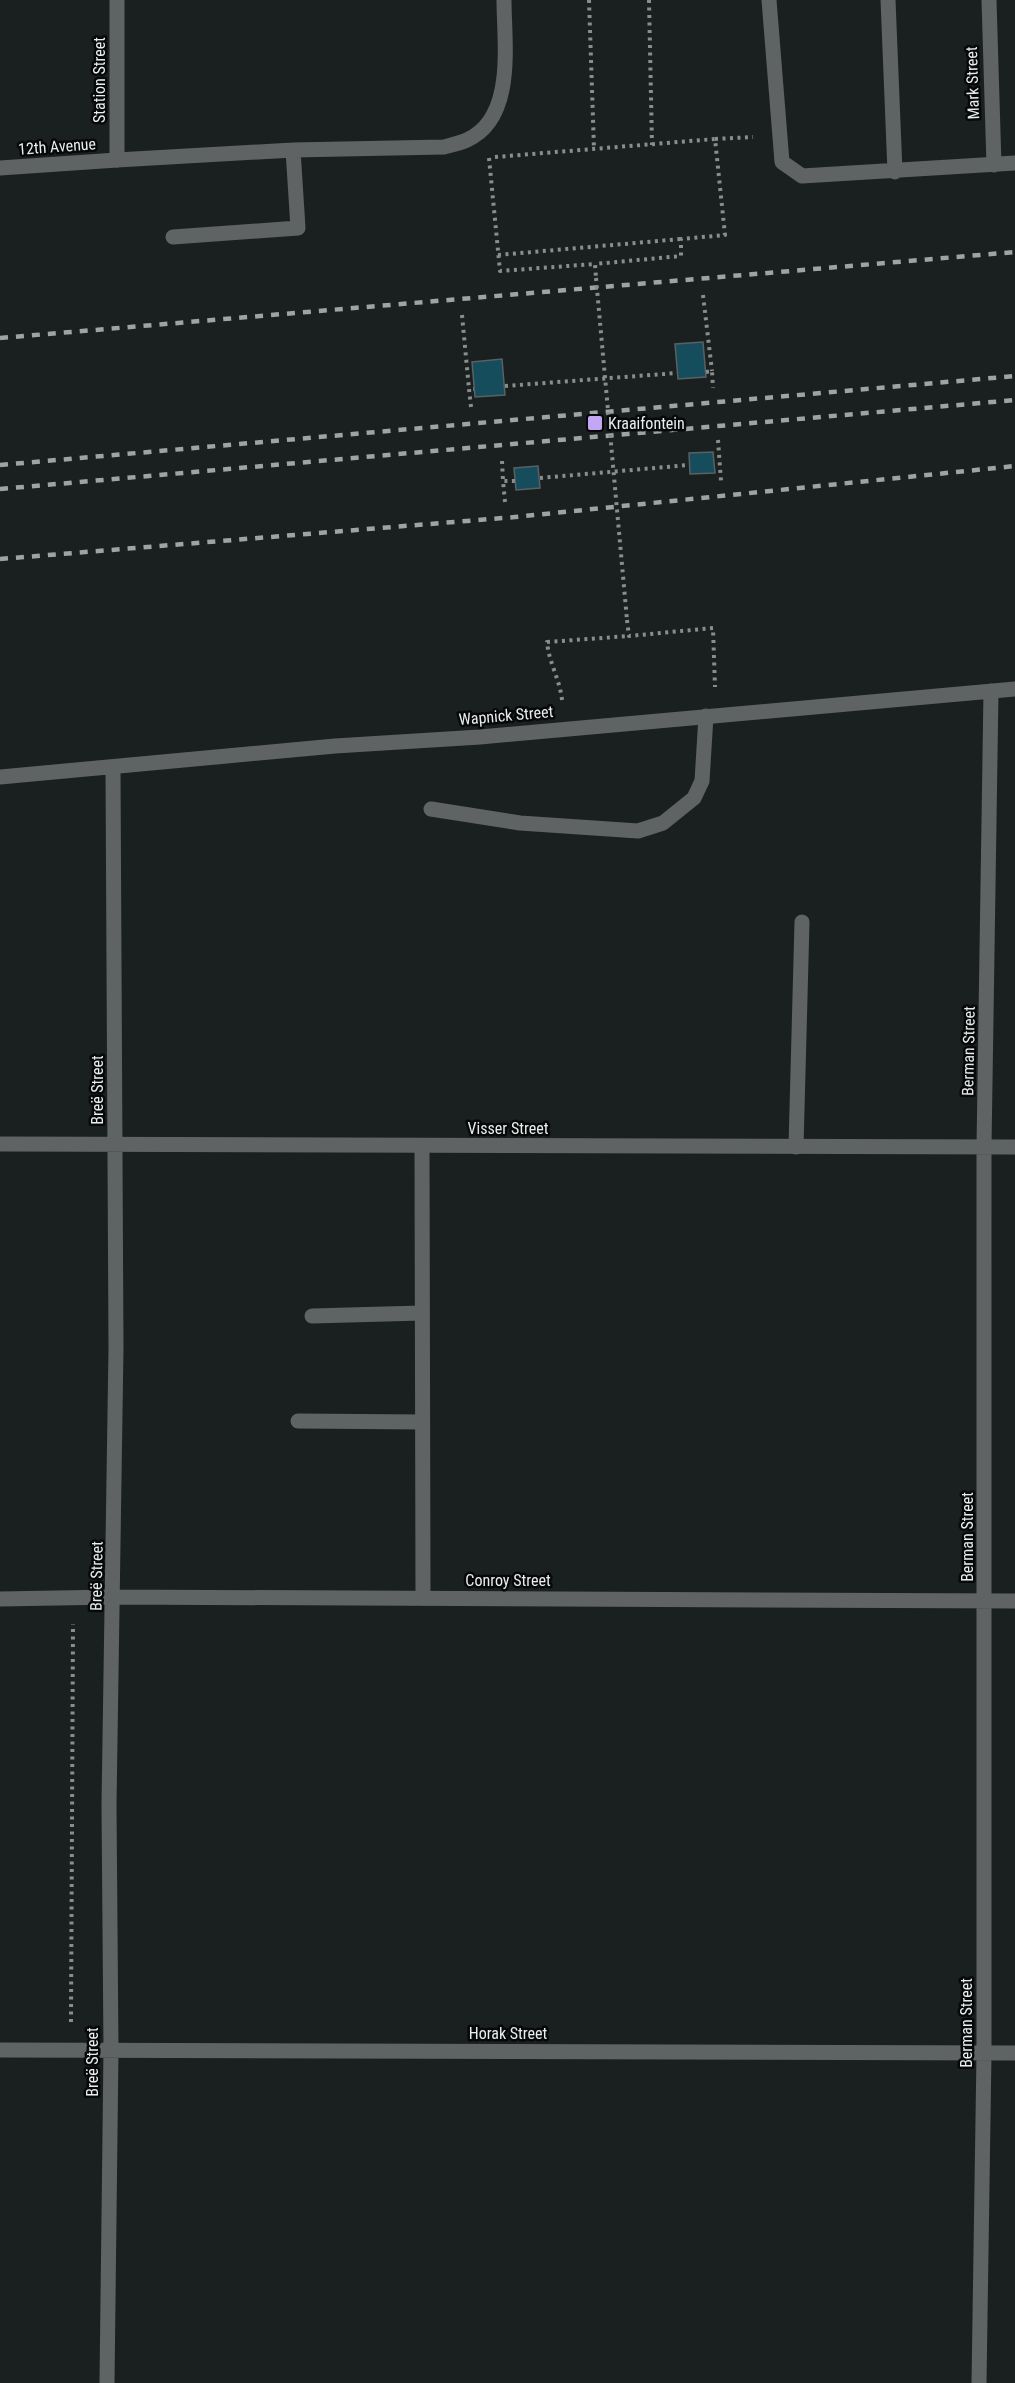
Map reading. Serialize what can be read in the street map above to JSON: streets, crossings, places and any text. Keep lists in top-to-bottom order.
{
  "streets": {
    "street": [
      "Station Street",
      "Mark Street",
      "12th Avenue",
      "Wapnick Street",
      "Berman Street",
      "Breë Street",
      "Visser Street",
      "Conroy Street",
      "Horak Street"
    ]
  },
  "crossings": [
    ["Station Street", "12th Avenue"],
    ["Wapnick Street", "Berman Street"],
    ["Wapnick Street", "Breë Street"],
    ["Berman Street", "Visser Street"],
    ["Berman Street", "Conroy Street"],
    ["Berman Street", "Horak Street"],
    ["Breë Street", "Visser Street"],
    ["Breë Street", "Conroy Street"],
    ["Breë Street", "Horak Street"]
  ],
  "places": {
    "transit": ["Kraaifontein"]
  }
}
